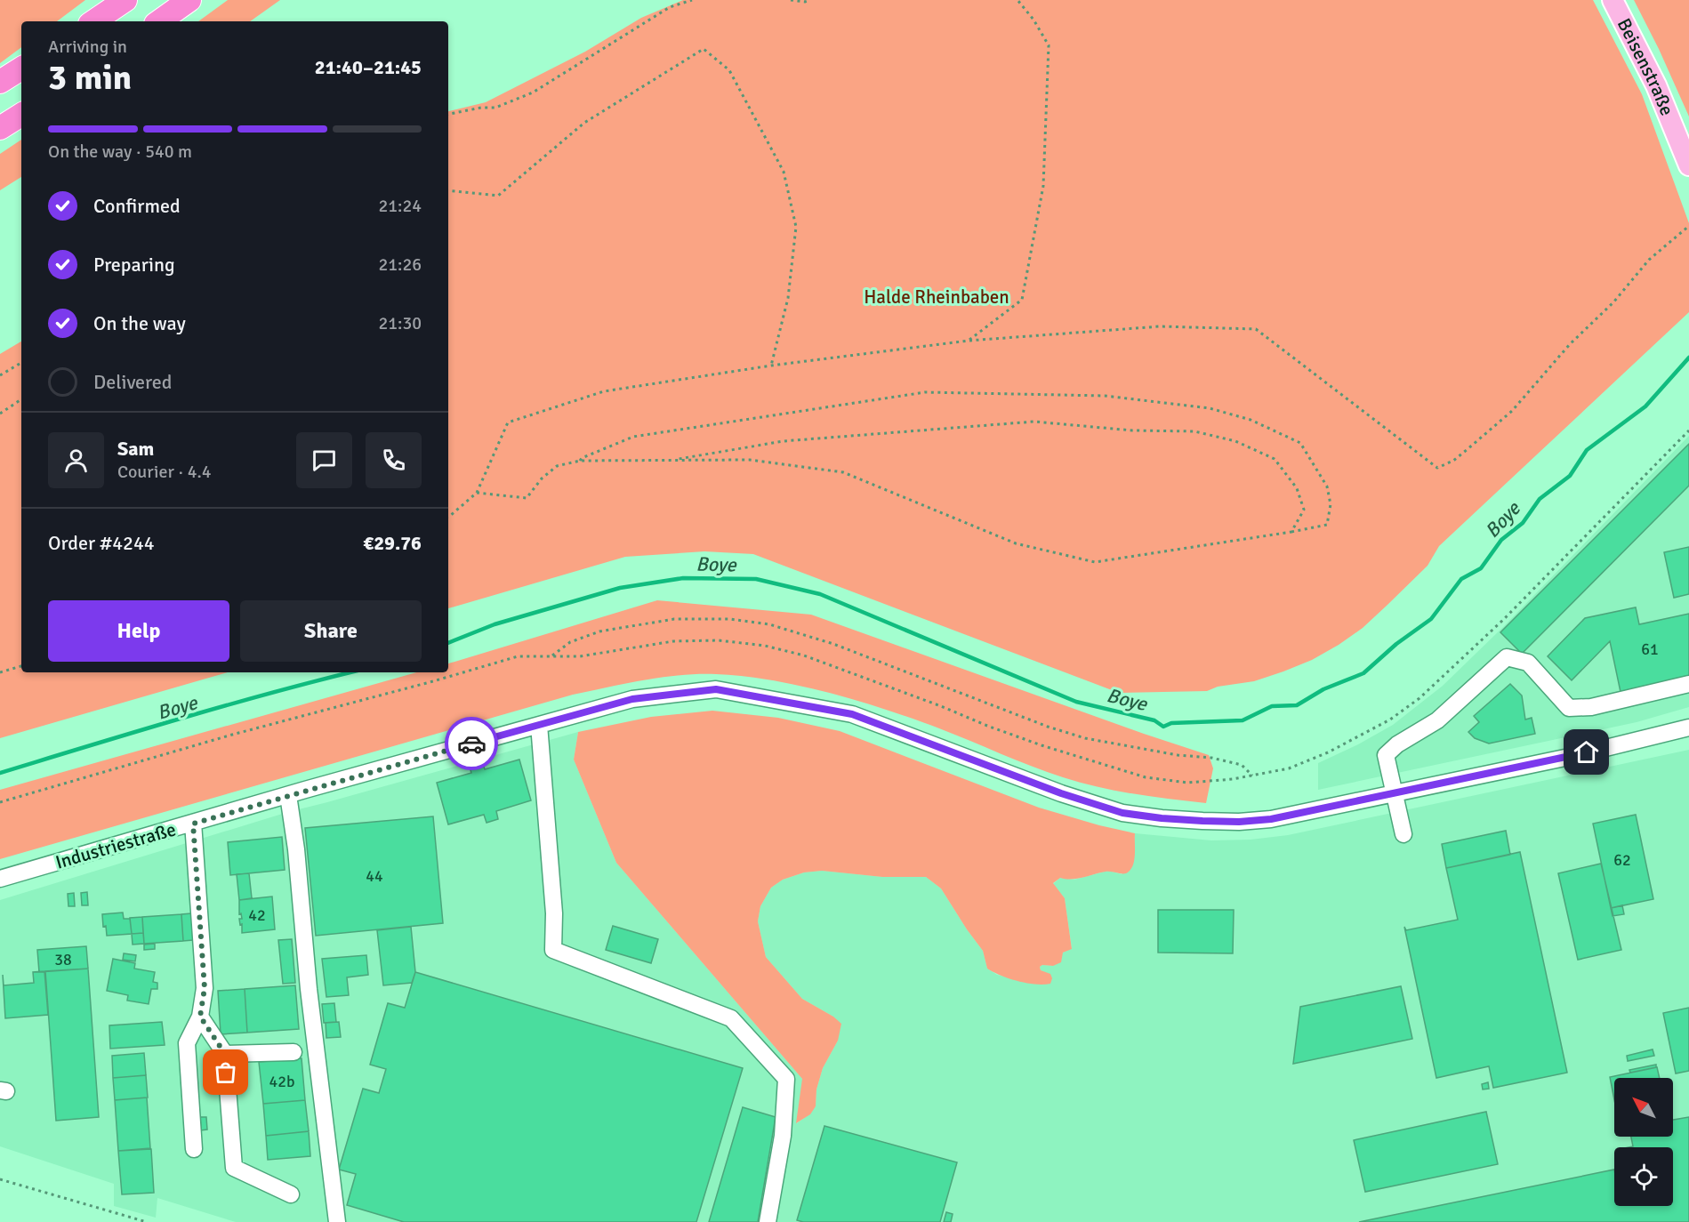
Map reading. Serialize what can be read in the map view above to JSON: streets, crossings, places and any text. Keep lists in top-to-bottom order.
{
  "streets": {
    "main road": ["Beisenstraße"],
    "street": ["Industriestraße"]
  },
  "water": ["Boye"],
  "parks": ["Halde Rheinbaben"],
  "house_numbers": [
    "61",
    "62",
    "44",
    "42",
    "38",
    "42b"
  ],
  "north": "top left",
  "page": {
    "heading": ["3 min", "Arriving in", "21:40–21:45"],
    "panel": [
      "Sam",
      "Courier · 4.4",
      "Order #4244",
      "€29.76"
    ],
    "bar": "On the way · 540 m",
    "list": [
      ["Confirmed", "21:24"],
      ["Preparing", "21:26"],
      ["On the way", "21:30"],
      "Delivered"
    ],
    "buttons": ["Help", "Share"]
  }
}
